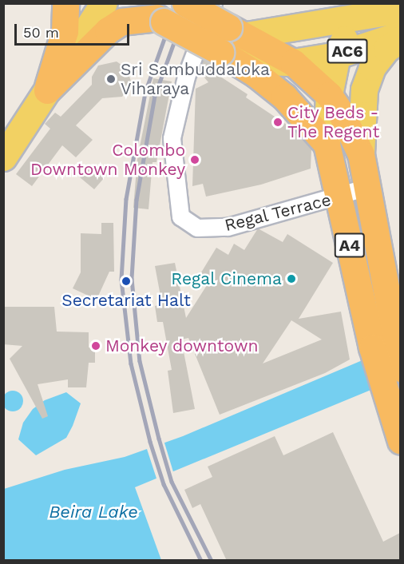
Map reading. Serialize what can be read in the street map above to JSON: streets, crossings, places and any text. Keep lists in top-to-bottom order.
{
  "streets": {
    "highway": ["A4"],
    "main road": ["AC6"],
    "street": ["Regal Terrace"]
  },
  "crossings": [
    ["Regal Terrace", "A4"]
  ],
  "water": ["Beira Lake"],
  "places": [
    "Sri Sambuddaloka Viharaya",
    "City Beds - The Regent",
    "Colombo Downtown Monkey",
    "Regal Cinema",
    "Secretariat Halt",
    "Monkey downtown"
  ],
  "scale_bar": "50 m"
}
